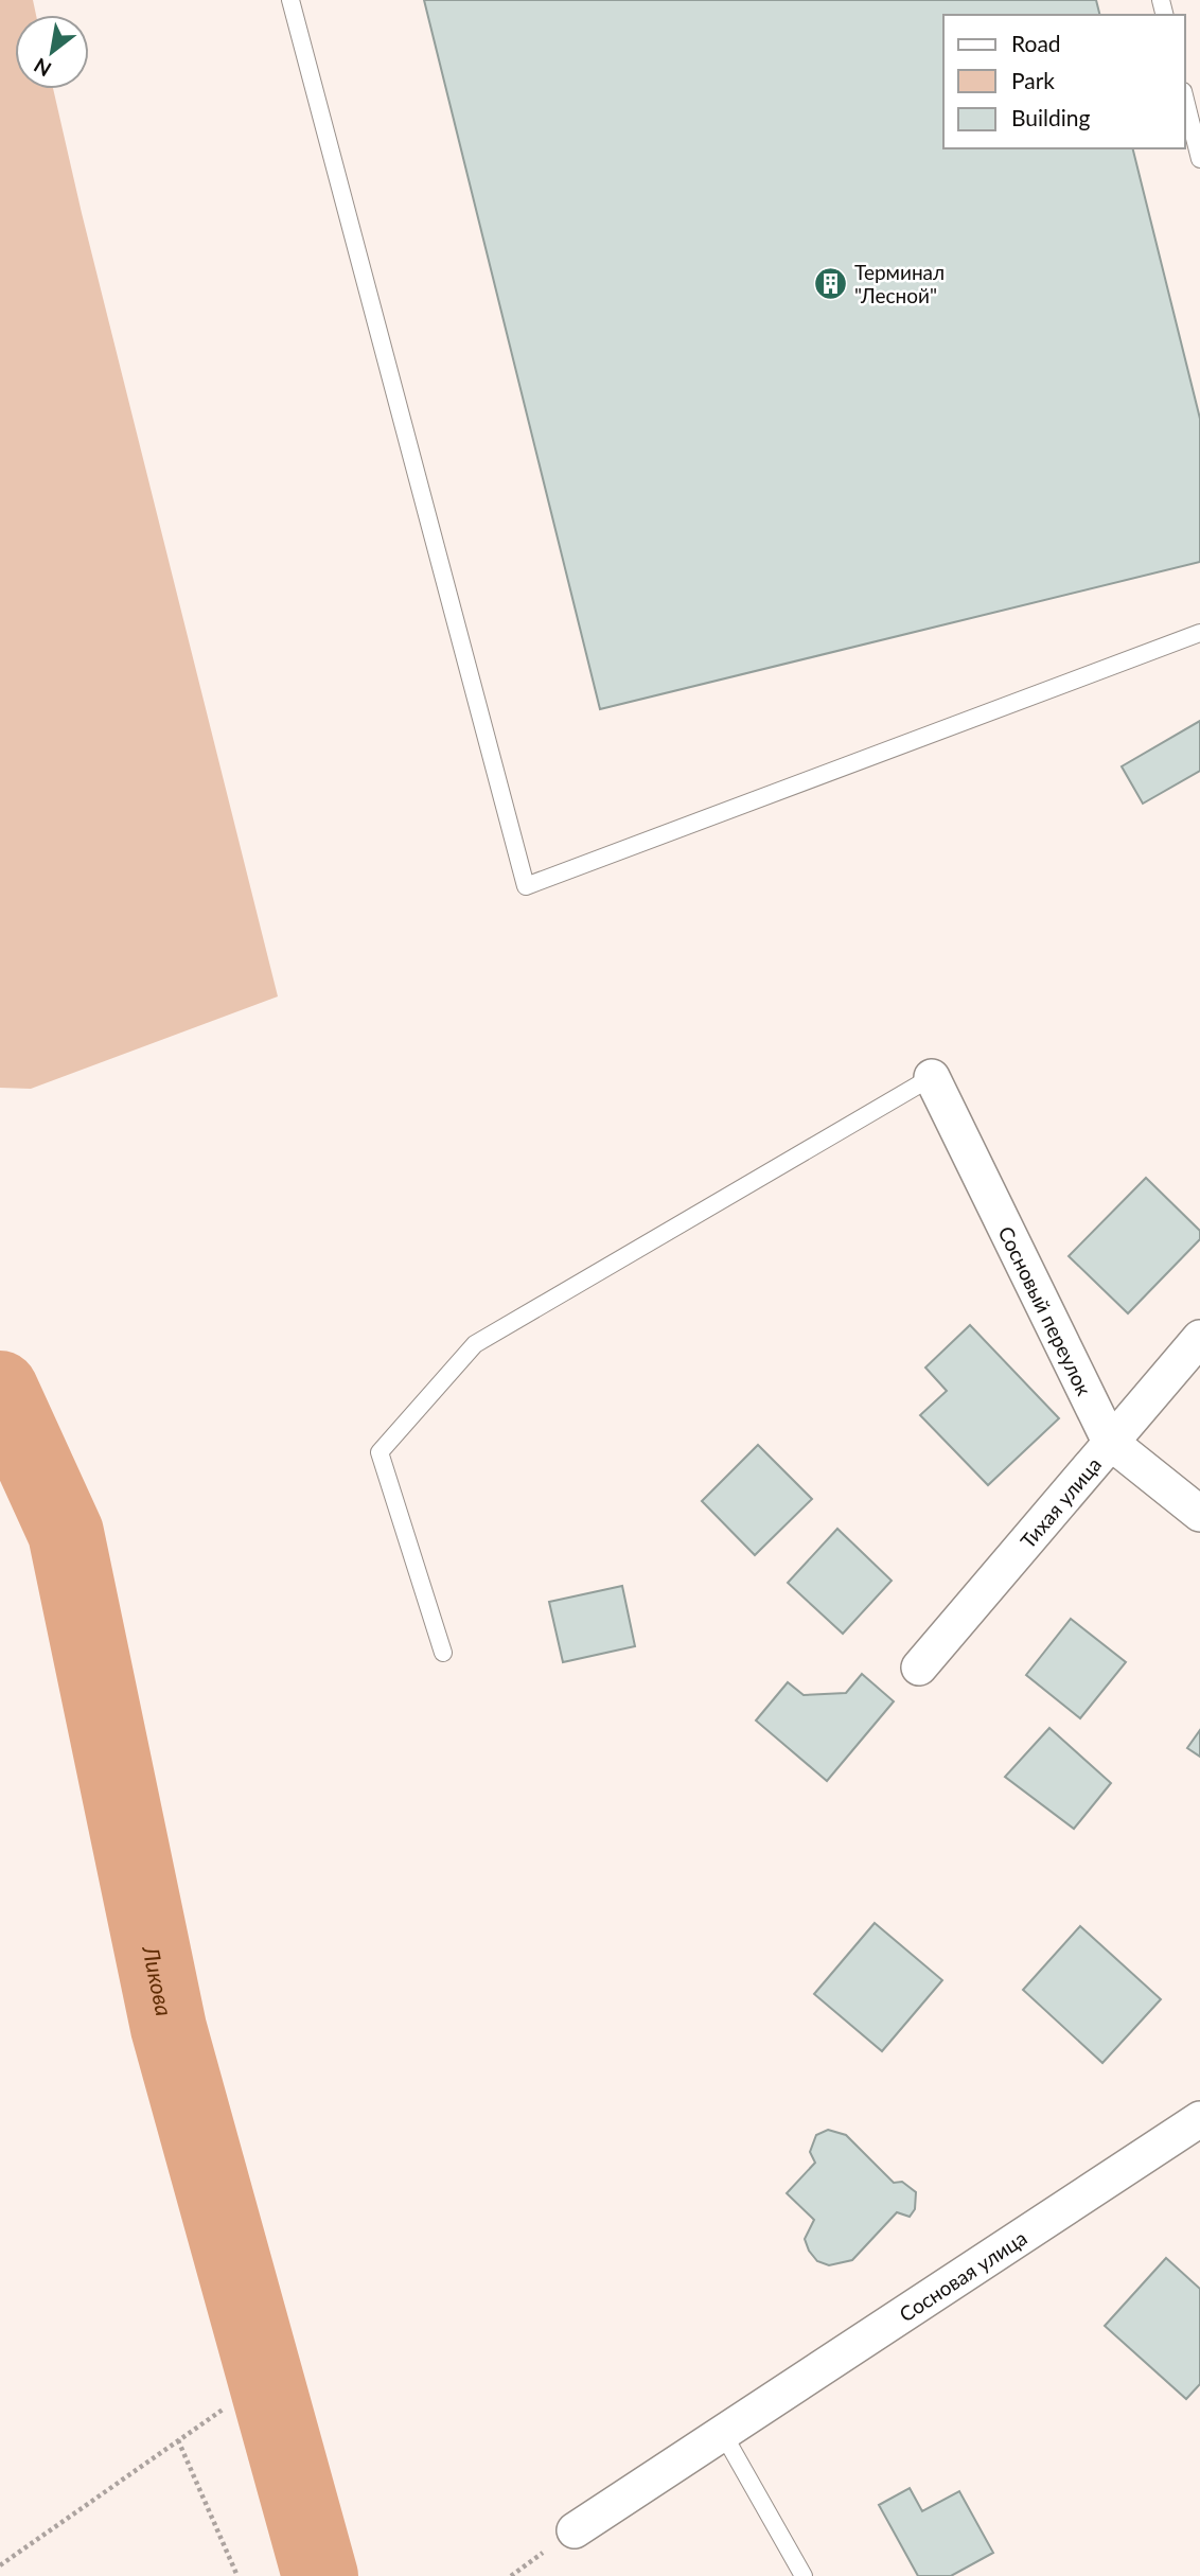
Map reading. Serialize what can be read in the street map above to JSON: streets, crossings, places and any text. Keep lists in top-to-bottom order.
{
  "streets": {
    "street": ["Сосновый переулок", "Тихая улица", "Сосновая улица"]
  },
  "crossings": [
    ["Сосновый переулок", "Тихая улица"]
  ],
  "water": ["Ликова"],
  "places": {
    "building": ["Терминал \"Лесной\""]
  },
  "legend": ["Road", "Park", "Building"],
  "north": "bottom left"
}
